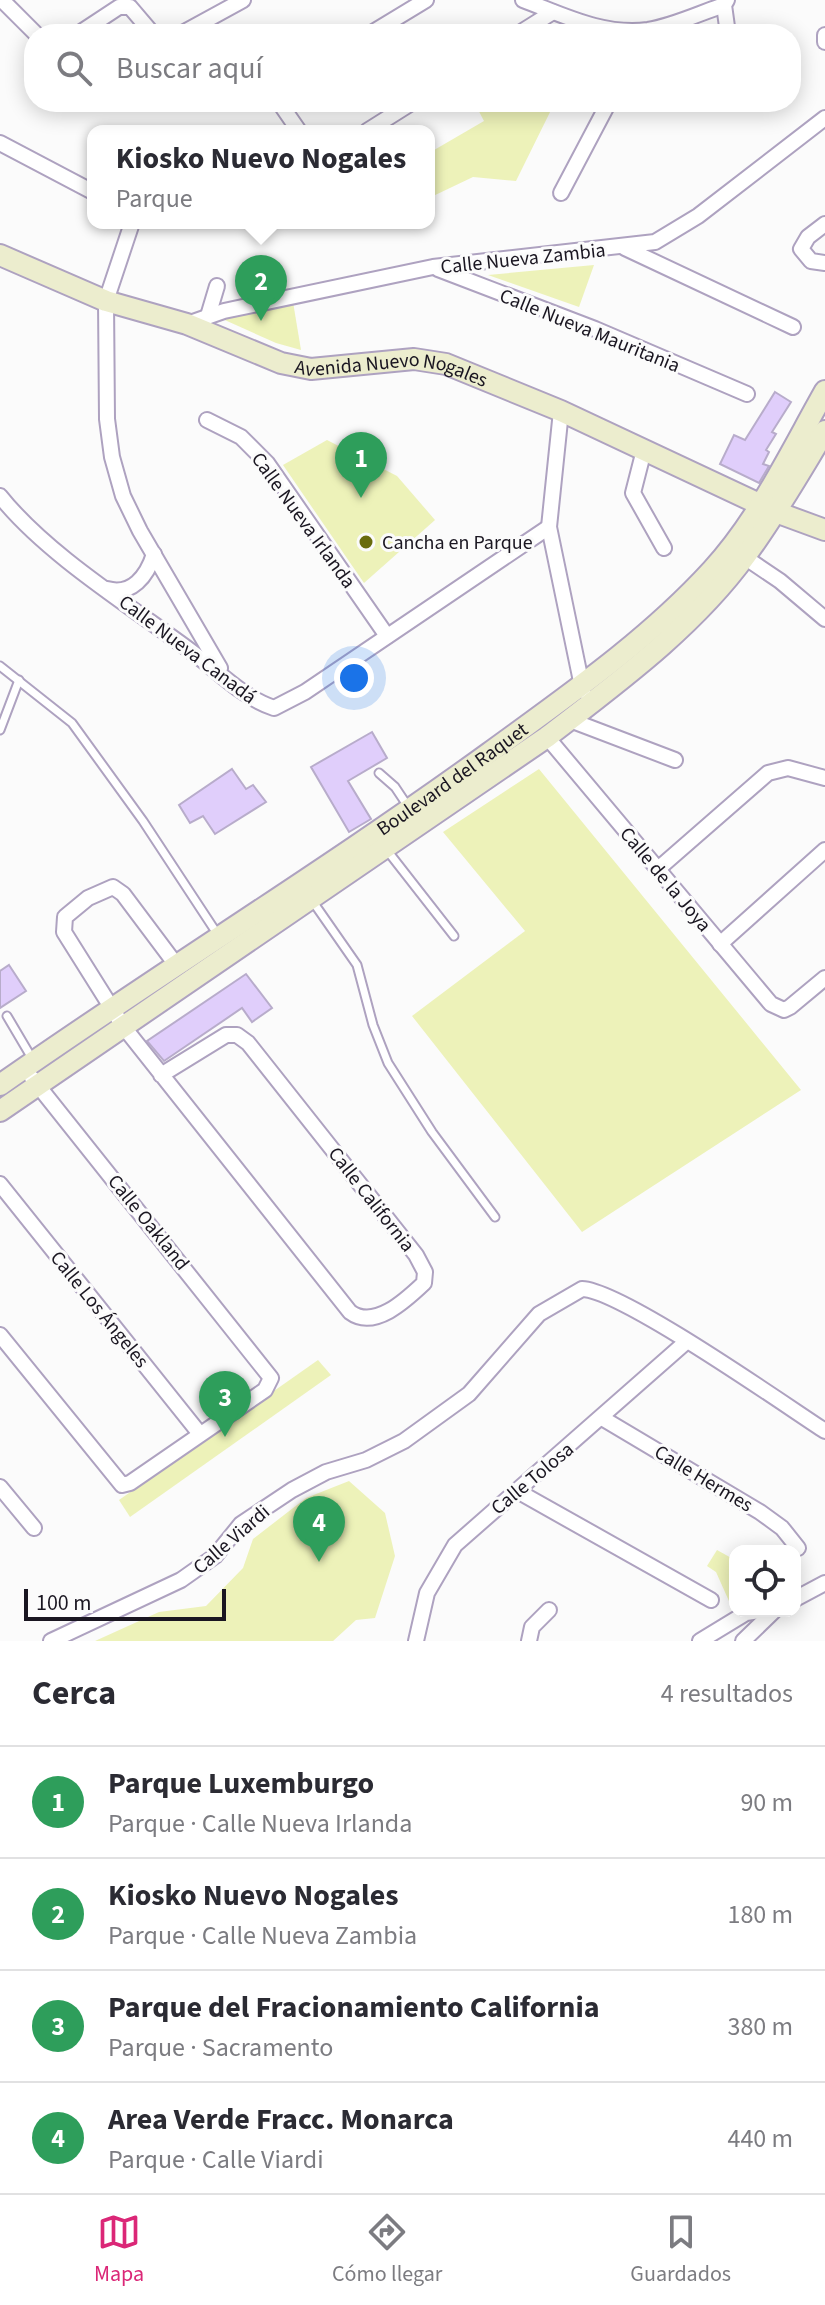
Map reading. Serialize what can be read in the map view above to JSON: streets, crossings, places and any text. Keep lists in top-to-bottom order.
{
  "streets": {
    "street": [
      "Calle Nueva Zambia",
      "Calle Nueva Mauritania",
      "Avenida Nuevo Nogales",
      "Calle Nueva Irlanda",
      "Calle Nueva Canadá",
      "Boulevard del Raquet",
      "Calle de la Joya",
      "Calle California",
      "Calle Oakland",
      "Calle Los Ángeles",
      "Calle Tolosa",
      "Calle Hermes",
      "Calle Viardi"
    ]
  },
  "crossings": [
    ["Calle Nueva Zambia", "Calle Nueva Mauritania"],
    ["Calle Nueva Zambia", "Avenida Nuevo Nogales"],
    ["Avenida Nuevo Nogales", "Boulevard del Raquet"],
    ["Calle Nueva Irlanda", "Calle Nueva Canadá"],
    ["Boulevard del Raquet", "Calle de la Joya"],
    ["Boulevard del Raquet", "Calle California"],
    ["Boulevard del Raquet", "Calle Oakland"],
    ["Calle Oakland", "Calle Los Ángeles"],
    ["Calle Tolosa", "Calle Hermes"],
    ["Calle Tolosa", "Calle Viardi"]
  ],
  "places": ["Cancha en Parque"],
  "scale_bar": "100 m",
  "page": {
    "search": "Buscar aquí",
    "popup": ["Kiosko Nuevo Nogales", "Parque"],
    "pins": [
      "2",
      "1",
      "3",
      "4"
    ],
    "scale": "100 m",
    "heading": ["Cerca", "4 resultados"],
    "list": [
      {
        "mark": "1",
        "name": "Parque Luxemburgo",
        "note": "Parque · Calle Nueva Irlanda",
        "value": "90 m"
      },
      {
        "mark": "2",
        "name": "Kiosko Nuevo Nogales",
        "note": "Parque · Calle Nueva Zambia",
        "value": "180 m"
      },
      {
        "mark": "3",
        "name": "Parque del Fracionamiento California",
        "note": "Parque · Sacramento",
        "value": "380 m"
      },
      {
        "mark": "4",
        "name": "Area Verde Fracc. Monarca",
        "note": "Parque · Calle Viardi",
        "value": "440 m"
      }
    ],
    "nav": ["Mapa", "Cómo llegar", "Guardados"]
  }
}
